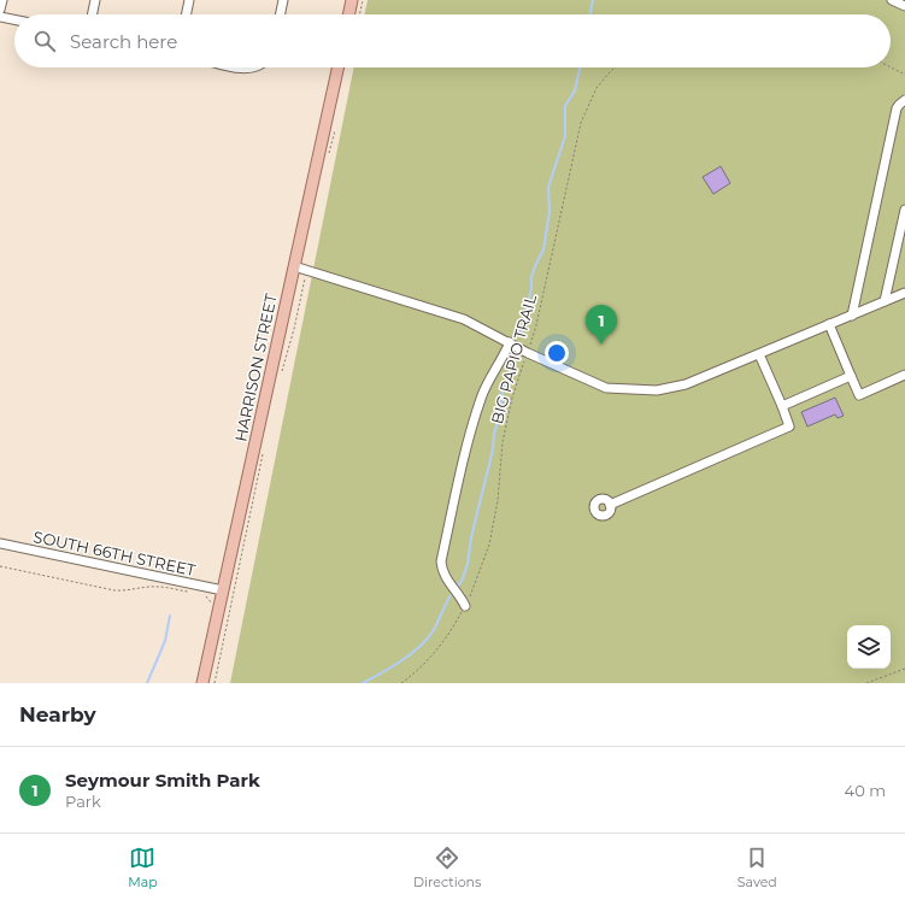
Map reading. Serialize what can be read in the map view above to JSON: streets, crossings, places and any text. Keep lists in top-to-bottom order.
{
  "streets": {
    "main road": ["HARRISON STREET"],
    "street": ["SOUTH 66TH STREET"],
    "path": ["BIG PAPIO TRAIL"]
  },
  "crossings": [
    ["HARRISON STREET", "SOUTH 66TH STREET"]
  ],
  "page": {
    "search": "Search here",
    "pins": "1",
    "heading": "Nearby",
    "list": [
      {
        "mark": "1",
        "name": "Seymour Smith Park",
        "note": "Park",
        "value": "40 m"
      }
    ],
    "nav": ["Map", "Directions", "Saved"]
  }
}
